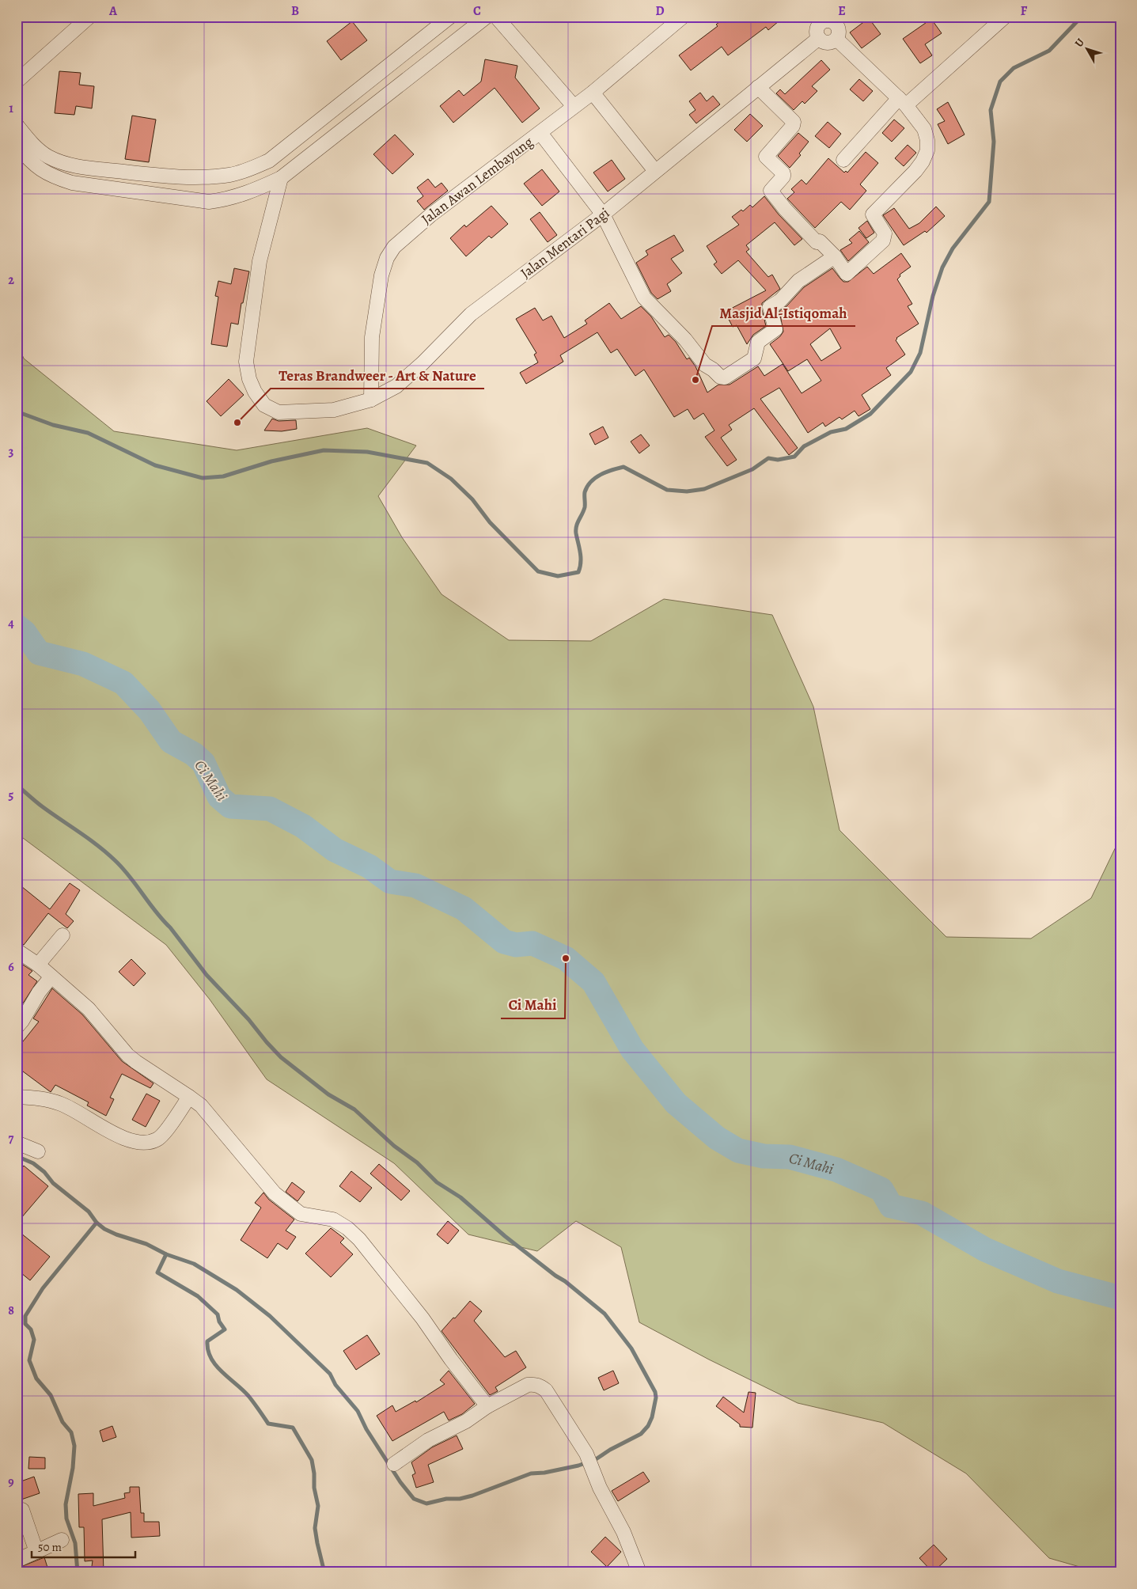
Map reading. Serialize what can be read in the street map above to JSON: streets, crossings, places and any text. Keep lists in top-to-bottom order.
{
  "streets": {
    "street": ["Jalan Awan Lembayung", "Jalan Mentari Pagi"]
  },
  "crossings": [
    ["Jalan Awan Lembayung", "Jalan Mentari Pagi"]
  ],
  "water": ["Ci Mahi"],
  "places": ["Masjid Al-Istiqomah", "Teras Brandweer - Art & Nature", "Ci Mahi"],
  "scale_bar": "50 m",
  "north": "top left",
  "grid": {
    "columns": [
      "A",
      "B",
      "C",
      "D",
      "E",
      "F"
    ],
    "rows": [
      "1",
      "2",
      "3",
      "4",
      "5",
      "6",
      "7",
      "8",
      "9"
    ]
  }
}
